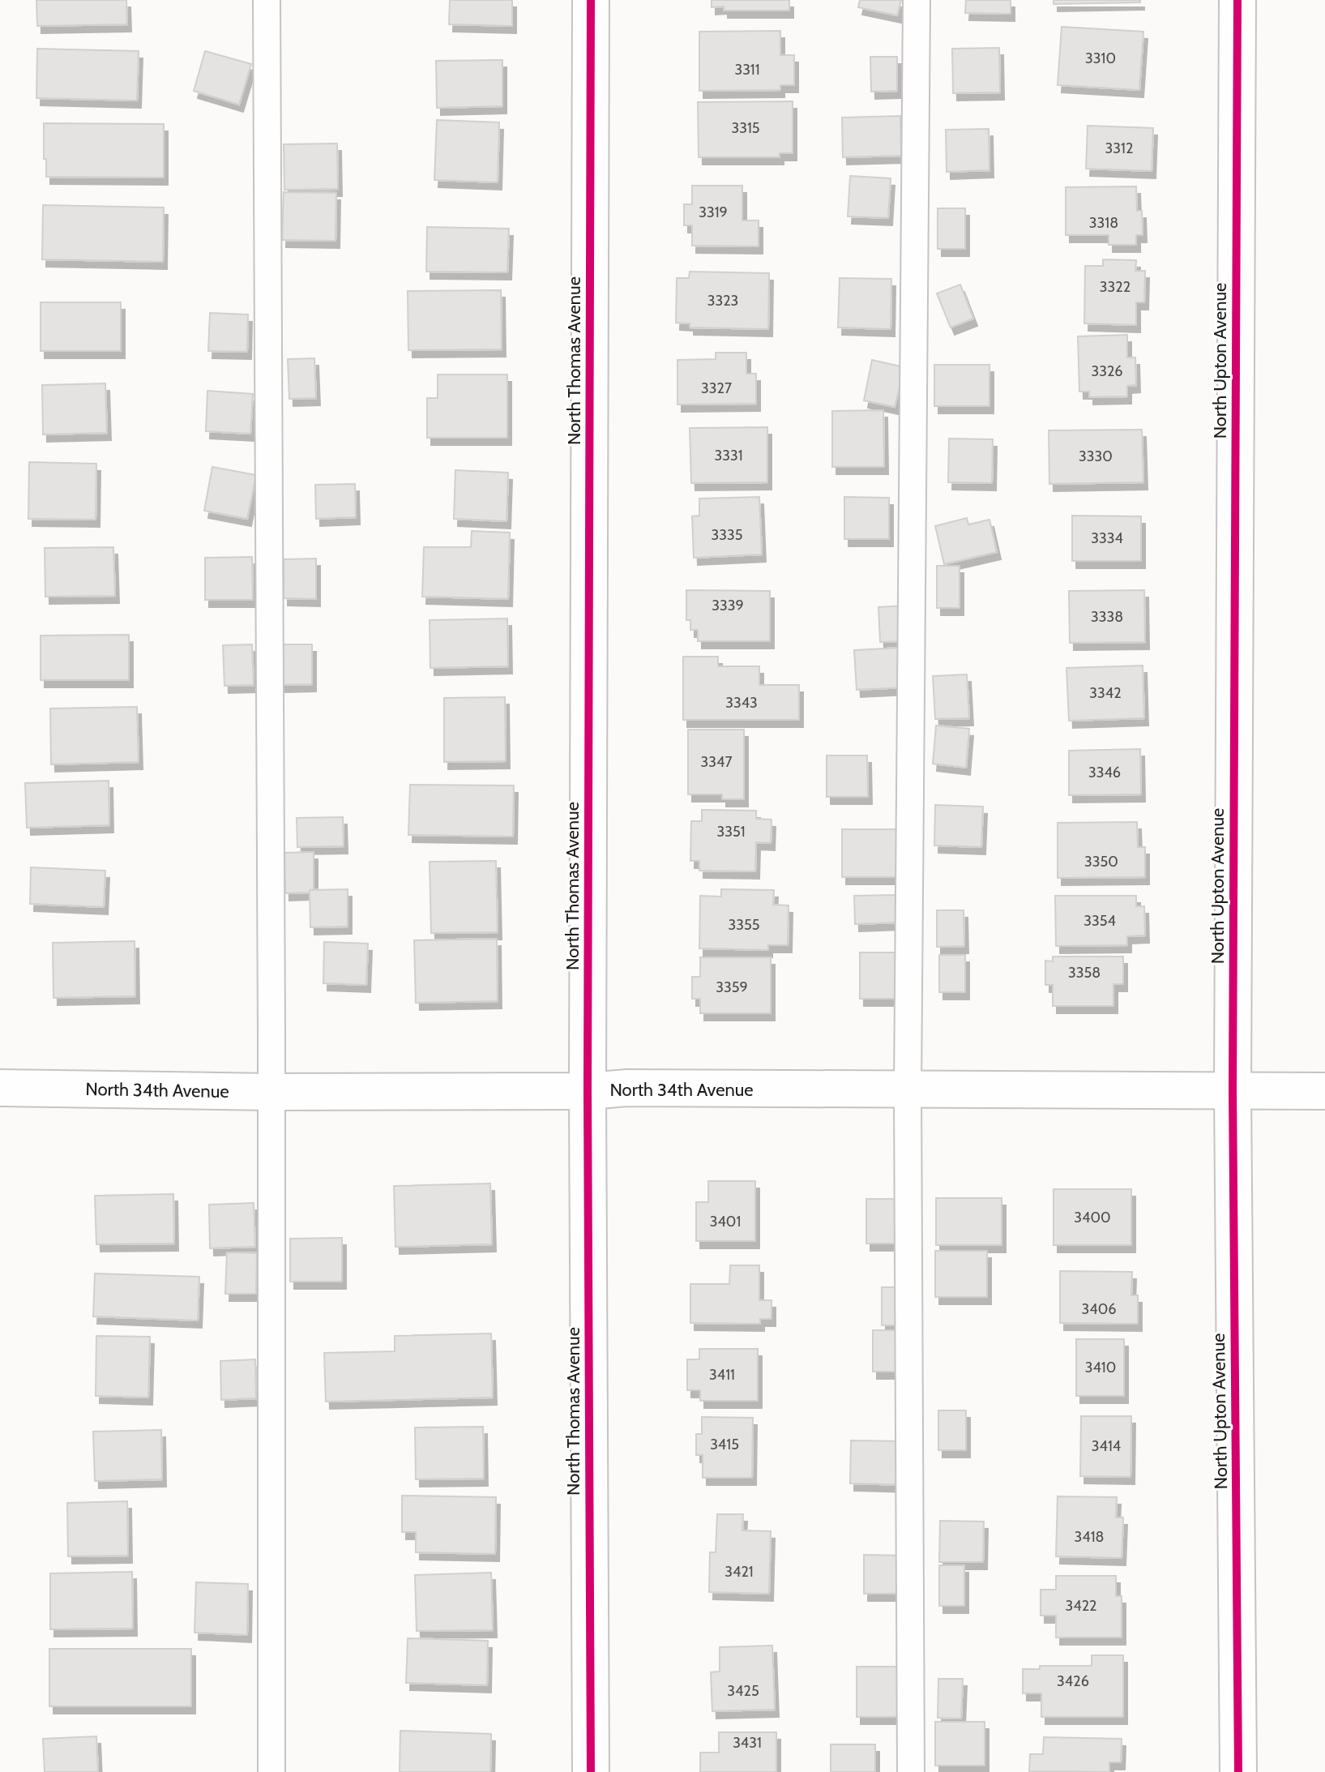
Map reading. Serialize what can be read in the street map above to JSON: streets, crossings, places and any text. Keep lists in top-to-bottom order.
{
  "streets": {
    "street": ["North Thomas Avenue", "North Upton Avenue", "North 34th Avenue"]
  },
  "crossings": [
    ["North Thomas Avenue", "North 34th Avenue"],
    ["North Upton Avenue", "North 34th Avenue"]
  ],
  "house_numbers": [
    "3310",
    "3311",
    "3315",
    "3312",
    "3319",
    "3318",
    "3322",
    "3323",
    "3326",
    "3327",
    "3331",
    "3330",
    "3335",
    "3334",
    "3339",
    "3338",
    "3342",
    "3343",
    "3347",
    "3346",
    "3351",
    "3350",
    "3354",
    "3355",
    "3358",
    "3359",
    "3400",
    "3401",
    "3406",
    "3410",
    "3411",
    "3415",
    "3414",
    "3418",
    "3421",
    "3422",
    "3426",
    "3425",
    "3431"
  ]
}
